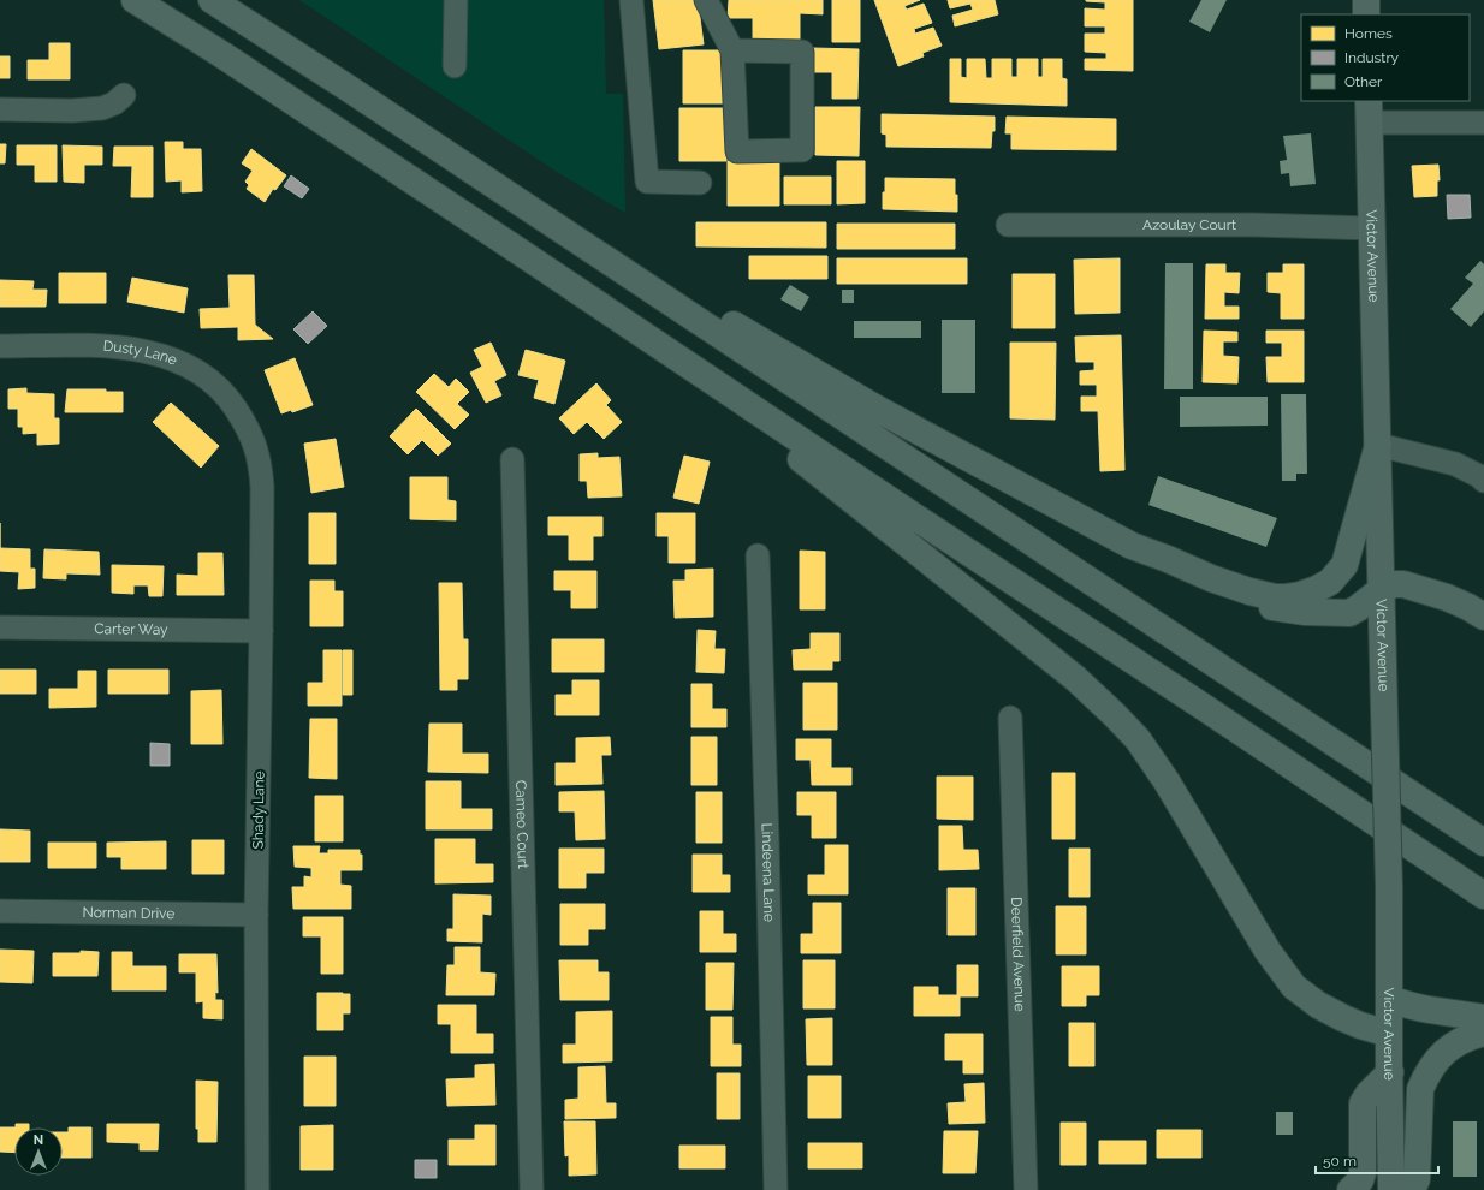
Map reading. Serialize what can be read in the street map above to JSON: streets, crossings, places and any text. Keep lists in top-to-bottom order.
{
  "streets": {
    "main road": ["Victor Avenue"],
    "street": [
      "Azoulay Court",
      "Dusty Lane",
      "Carter Way",
      "Shady Lane",
      "Cameo Court",
      "Lindeena Lane",
      "Norman Drive",
      "Deerfield Avenue"
    ]
  },
  "crossings": [
    ["Azoulay Court", "Victor Avenue"],
    ["Dusty Lane", "Shady Lane"],
    ["Carter Way", "Shady Lane"],
    ["Shady Lane", "Norman Drive"]
  ],
  "legend": ["Homes", "Industry", "Other"],
  "scale_bar": "50 m",
  "north": "top"
}
